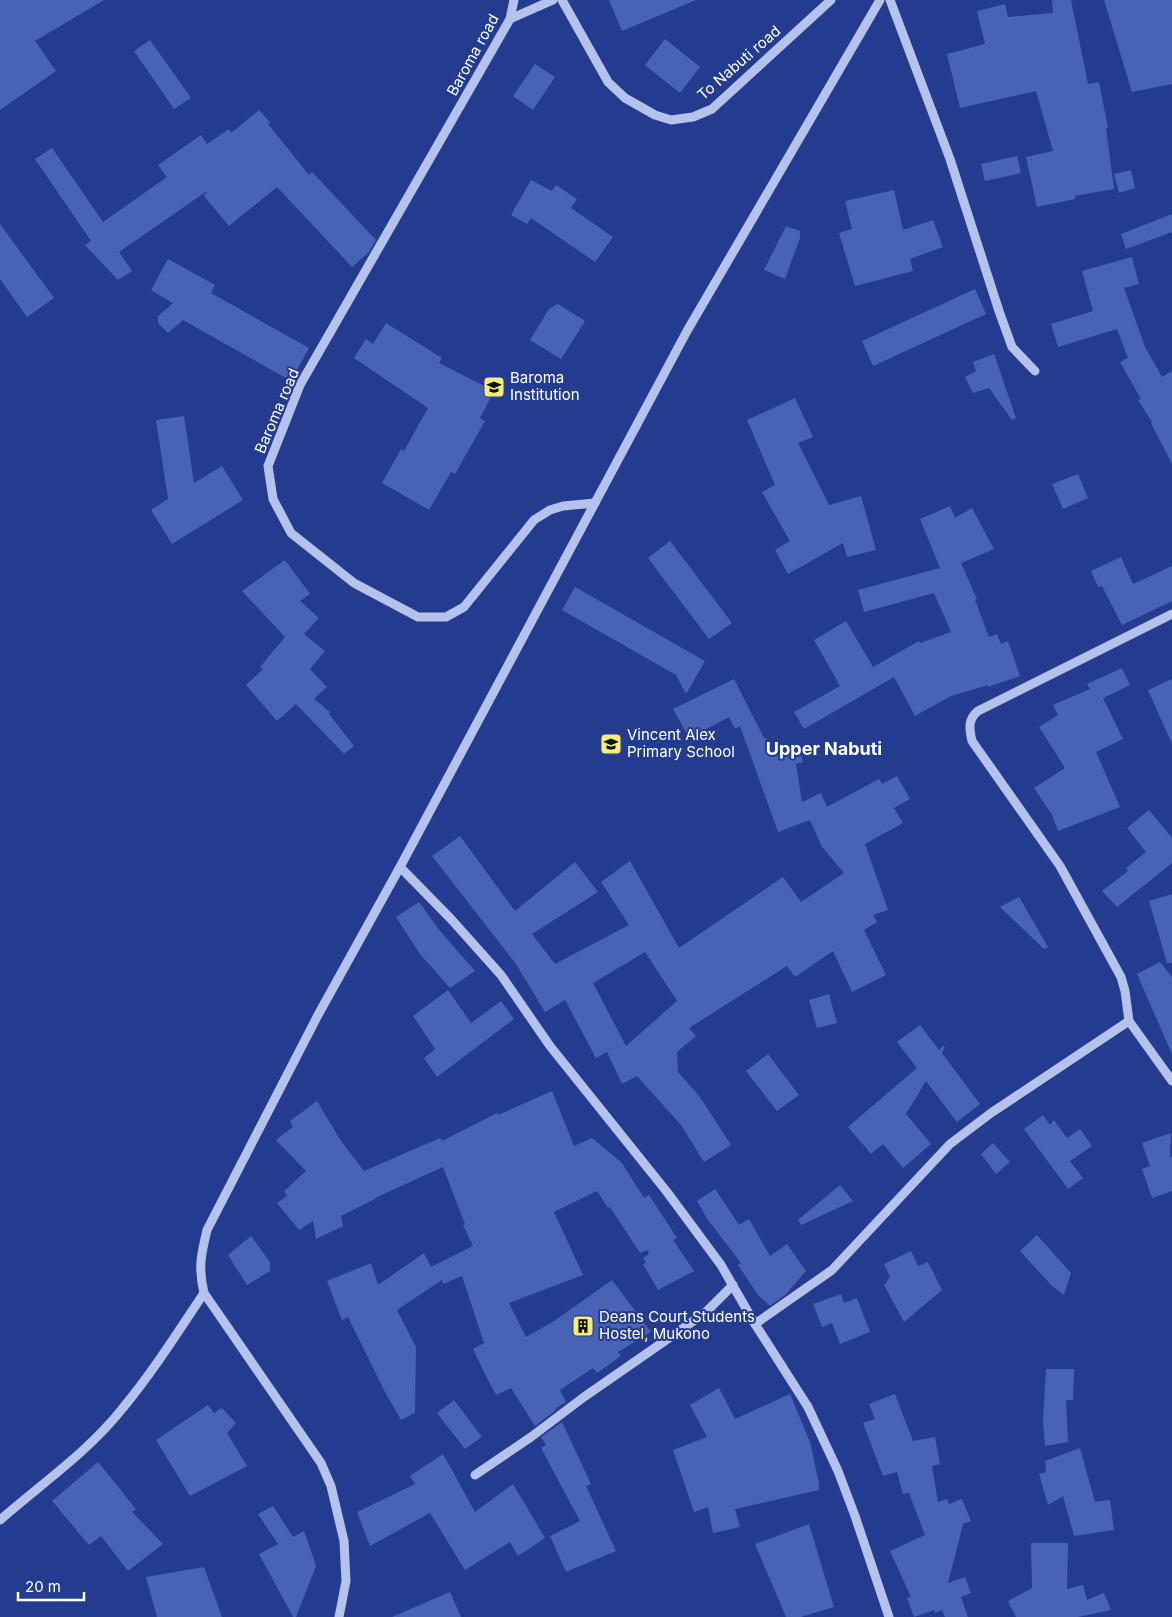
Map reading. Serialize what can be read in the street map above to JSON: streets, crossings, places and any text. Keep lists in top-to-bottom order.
{
  "streets": {
    "street": ["Baroma road", "To Nabuti road"]
  },
  "districts": ["Upper Nabuti"],
  "places": {
    "school or university": ["Baroma Institution", "Vincent Alex Primary School"],
    "building": ["Deans Court Students Hostel, Mukono"]
  },
  "scale_bar": "20 m"
}
